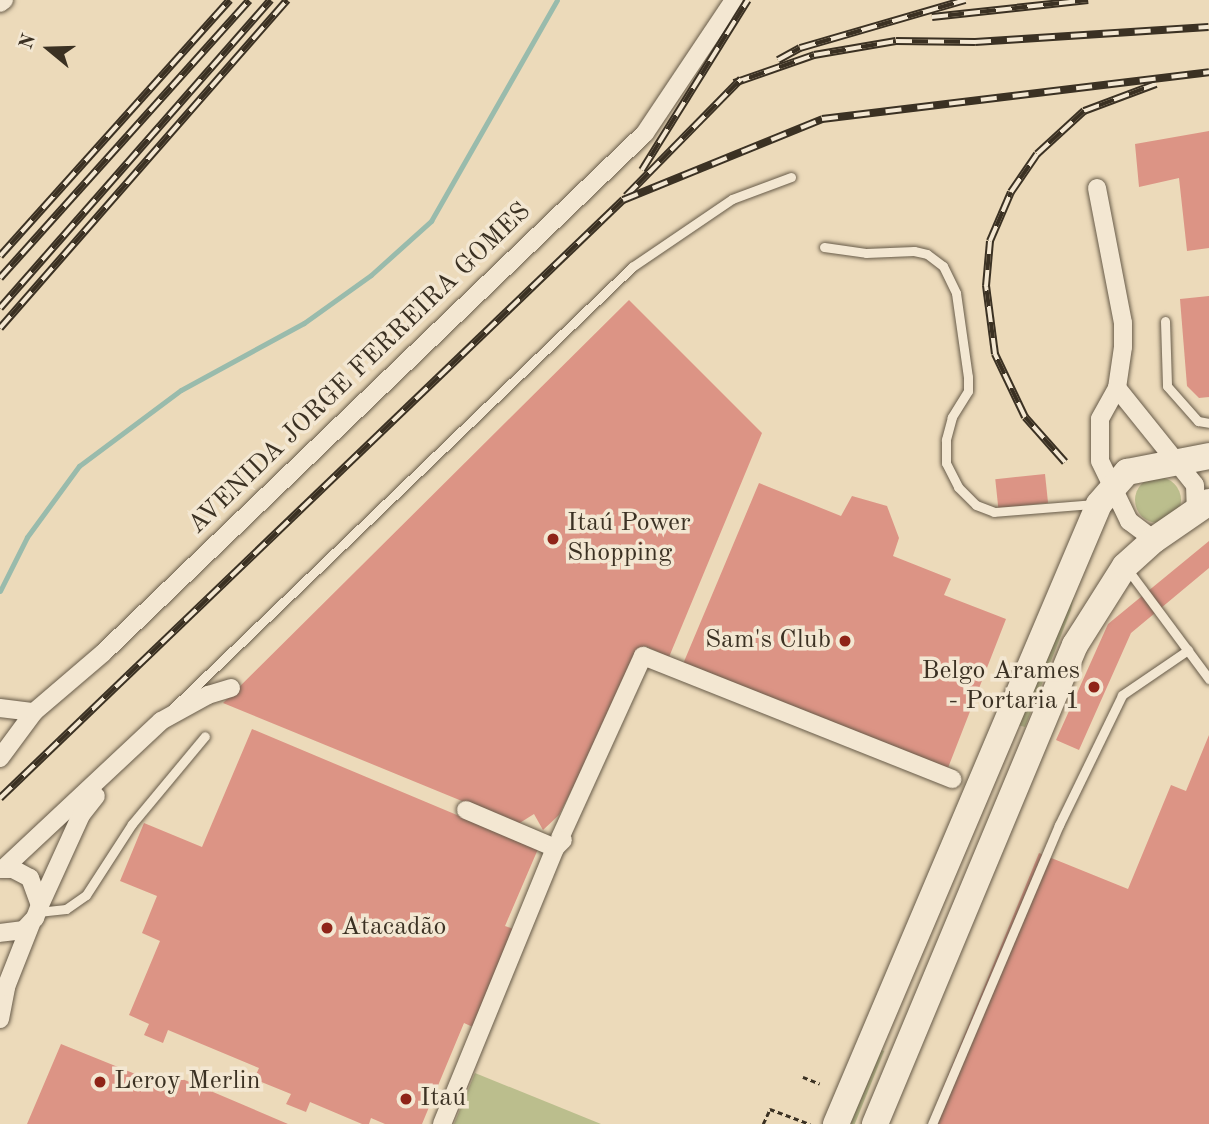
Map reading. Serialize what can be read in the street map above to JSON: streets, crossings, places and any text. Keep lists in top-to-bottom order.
{
  "streets": {
    "street": ["AVENIDA JORGE FERREIRA GOMES"]
  },
  "places": [
    "Itaú Power Shopping",
    "Sam's Club",
    "Belgo Arames - Portaria 1",
    "Atacadão",
    "Leroy Merlin",
    "Itaú"
  ],
  "north": "left"
}
